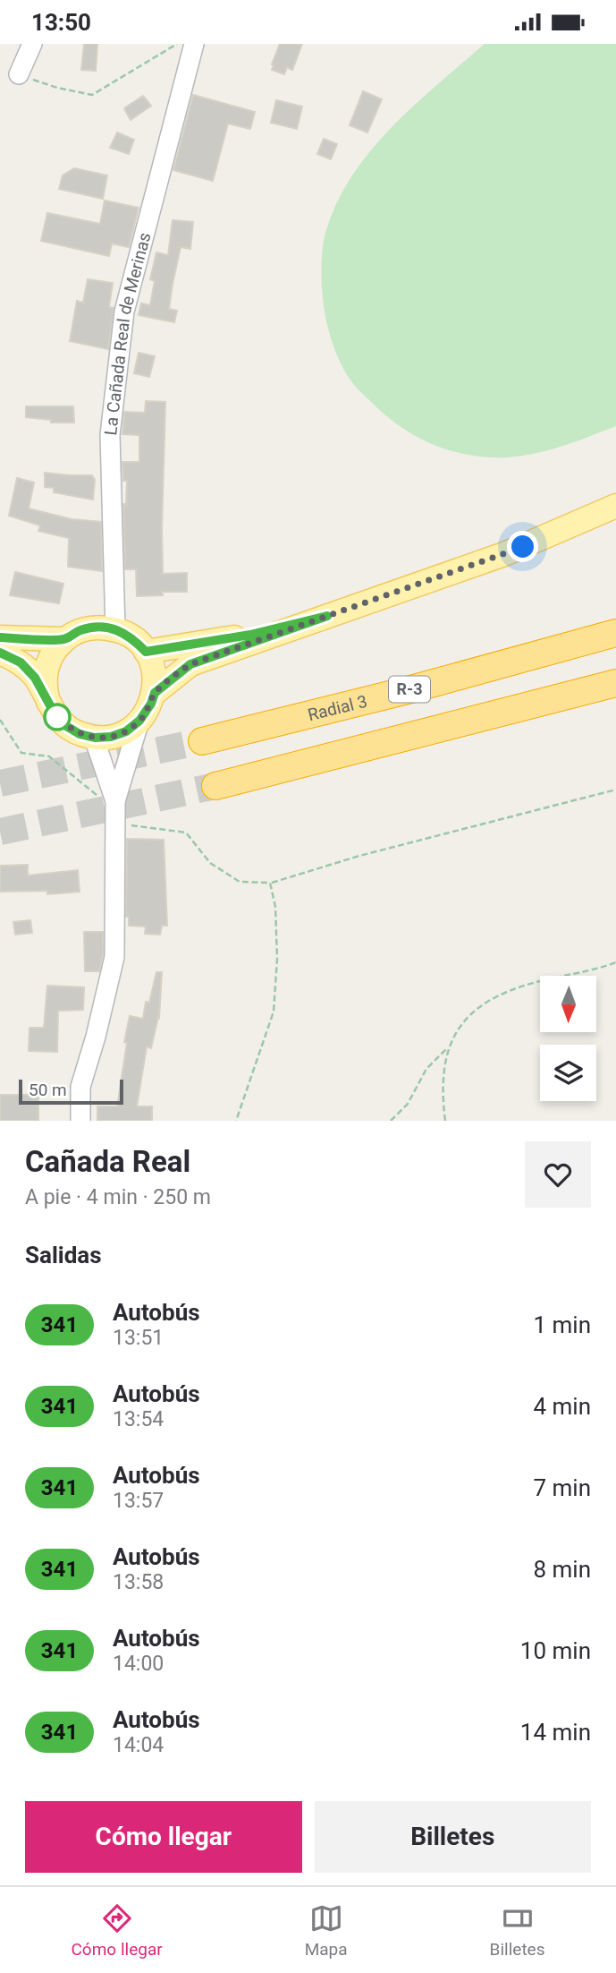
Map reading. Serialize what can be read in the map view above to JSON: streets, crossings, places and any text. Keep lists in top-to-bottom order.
{
  "streets": {
    "highway": ["R-3", "Radial 3"],
    "street": ["La Cañada Real de Merinas"]
  },
  "lines": ["bus line 341"],
  "scale_bar": "50 m",
  "north": "bottom",
  "page": {
    "status": "13:50",
    "scale": "50 m",
    "heading": [
      ["Cañada Real", "A pie · 4 min · 250 m"],
      "Salidas"
    ],
    "list": [
      {
        "mark": "341",
        "name": "Autobús",
        "note": "13:51",
        "value": "1 min"
      },
      {
        "mark": "341",
        "name": "Autobús",
        "note": "13:54",
        "value": "4 min"
      },
      {
        "mark": "341",
        "name": "Autobús",
        "note": "13:57",
        "value": "7 min"
      },
      {
        "mark": "341",
        "name": "Autobús",
        "note": "13:58",
        "value": "8 min"
      },
      {
        "mark": "341",
        "name": "Autobús",
        "note": "14:00",
        "value": "10 min"
      },
      {
        "mark": "341",
        "name": "Autobús",
        "note": "14:04",
        "value": "14 min"
      }
    ],
    "buttons": ["Cómo llegar", "Billetes"],
    "tabs": ["Cómo llegar", "Mapa", "Billetes"]
  }
}
